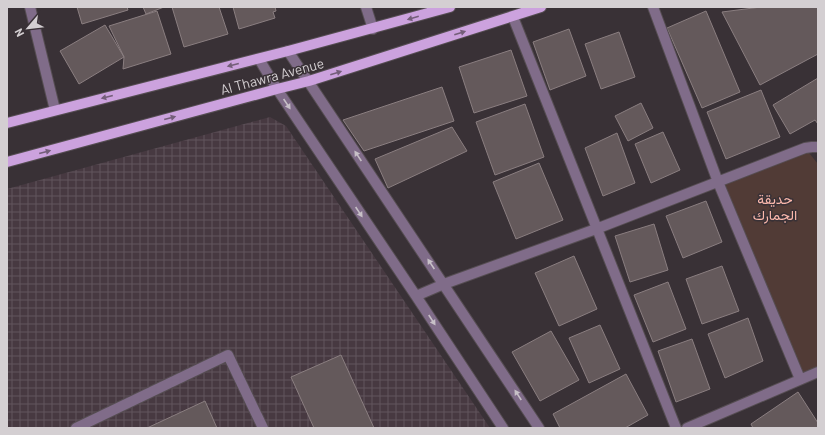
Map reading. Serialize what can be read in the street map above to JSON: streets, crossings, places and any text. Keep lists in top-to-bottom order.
{
  "streets": {
    "main road": ["Al Thawra Avenue"]
  },
  "parks": ["حديقة الجمارك"],
  "north": "bottom left"
}
